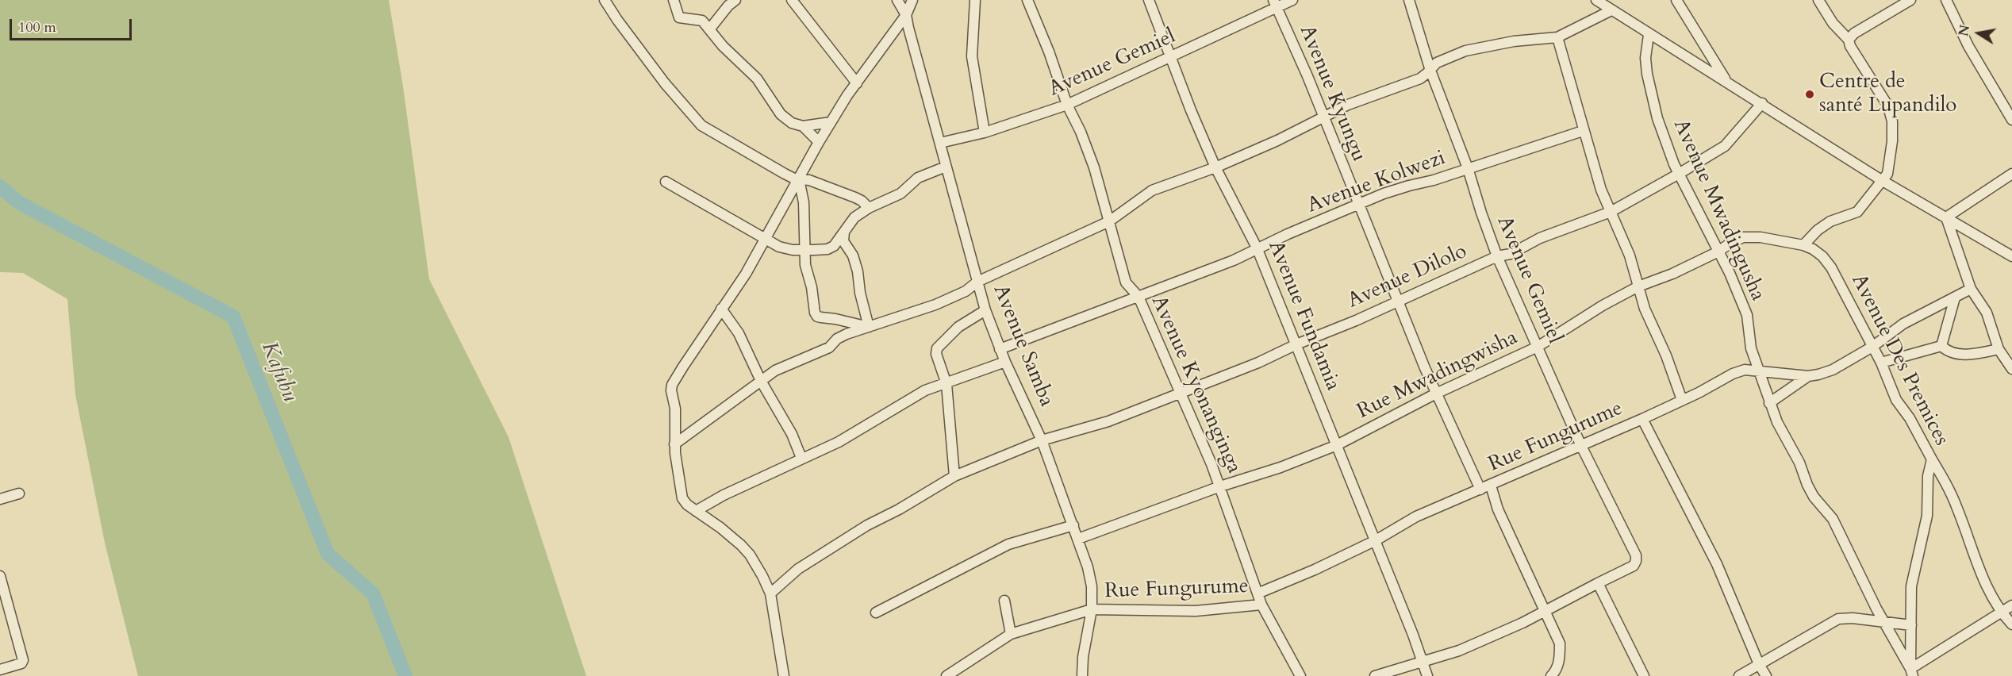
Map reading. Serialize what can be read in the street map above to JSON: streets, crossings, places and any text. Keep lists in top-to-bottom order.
{
  "streets": {
    "street": [
      "Avenue Gemiel",
      "Avenue Kyungu",
      "Avenue Kolwezi",
      "Avenue Mwadingusha",
      "Avenue Dilolo",
      "Avenue Fundamia",
      "Avenue Samba",
      "Avenue Des Premices",
      "Rue Mwadingwisha",
      "Avenue Kyonanginga",
      "Rue Fungurume"
    ]
  },
  "crossings": [
    ["Avenue Gemiel", "Avenue Kyungu"],
    ["Avenue Gemiel", "Avenue Kolwezi"],
    ["Avenue Gemiel", "Avenue Dilolo"],
    ["Avenue Gemiel", "Avenue Fundamia"],
    ["Avenue Gemiel", "Avenue Samba"],
    ["Avenue Gemiel", "Rue Mwadingwisha"],
    ["Avenue Gemiel", "Avenue Kyonanginga"],
    ["Avenue Gemiel", "Rue Fungurume"],
    ["Avenue Kyungu", "Avenue Kolwezi"],
    ["Avenue Kyungu", "Avenue Dilolo"],
    ["Avenue Kyungu", "Rue Mwadingwisha"],
    ["Avenue Kyungu", "Rue Fungurume"],
    ["Avenue Kolwezi", "Avenue Fundamia"],
    ["Avenue Kolwezi", "Avenue Samba"],
    ["Avenue Kolwezi", "Avenue Kyonanginga"],
    ["Avenue Mwadingusha", "Avenue Dilolo"],
    ["Avenue Mwadingusha", "Avenue Des Premices"],
    ["Avenue Mwadingusha", "Rue Mwadingwisha"],
    ["Avenue Mwadingusha", "Rue Fungurume"],
    ["Avenue Dilolo", "Avenue Fundamia"],
    ["Avenue Dilolo", "Avenue Samba"],
    ["Avenue Dilolo", "Avenue Kyonanginga"],
    ["Avenue Fundamia", "Rue Mwadingwisha"],
    ["Avenue Fundamia", "Rue Fungurume"],
    ["Avenue Samba", "Rue Mwadingwisha"],
    ["Avenue Samba", "Rue Fungurume"],
    ["Avenue Des Premices", "Rue Mwadingwisha"],
    ["Avenue Des Premices", "Rue Fungurume"],
    ["Rue Mwadingwisha", "Avenue Kyonanginga"],
    ["Avenue Kyonanginga", "Rue Fungurume"]
  ],
  "water": ["Kafubu"],
  "places": ["Centre de santé Lupandilo"],
  "scale_bar": "100 m",
  "north": "left"
}
